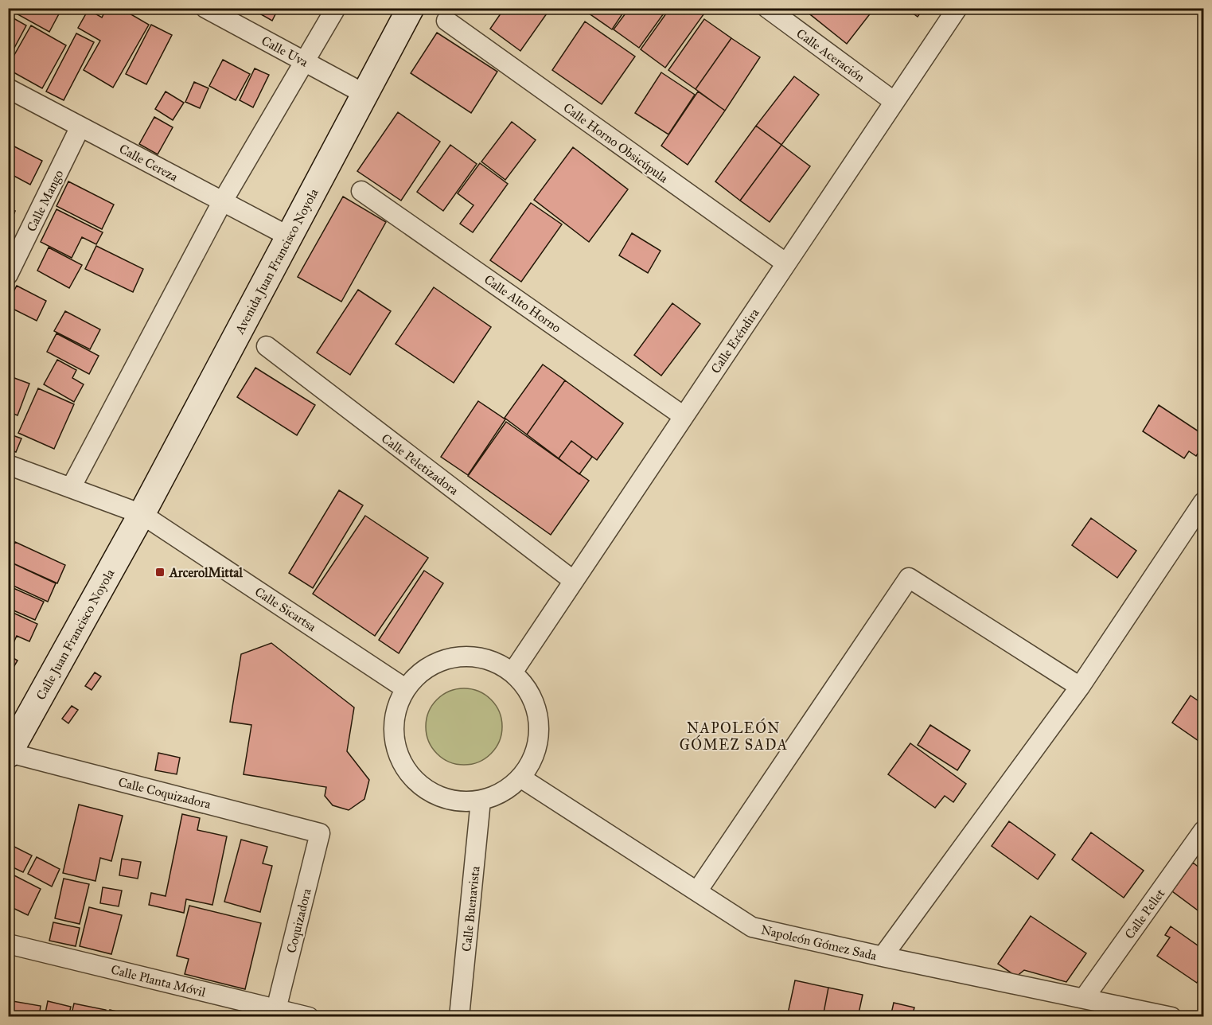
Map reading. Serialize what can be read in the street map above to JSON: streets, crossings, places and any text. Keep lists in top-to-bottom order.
{
  "streets": {
    "street": [
      "Calle Uva",
      "Calle Aceración",
      "Calle Horno Obsicúpula",
      "Calle Cereza",
      "Calle Mango",
      "Avenida Juan Francisco Noyola",
      "Calle Alto Horno",
      "Calle Eréndira",
      "Calle Peletizadora",
      "Calle Sicartsa",
      "Calle Juan Francisco Noyola",
      "Calle Coquizadora",
      "Calle Buenavista",
      "Calle Pellet",
      "Coquizadora",
      "Napoleón Gómez Sada",
      "Calle Planta Móvil"
    ]
  },
  "crossings": [
    ["Calle Uva", "Avenida Juan Francisco Noyola"],
    ["Calle Aceración", "Calle Eréndira"],
    ["Calle Horno Obsicúpula", "Calle Eréndira"],
    ["Calle Cereza", "Calle Mango"],
    ["Calle Cereza", "Avenida Juan Francisco Noyola"],
    ["Avenida Juan Francisco Noyola", "Calle Sicartsa"],
    ["Avenida Juan Francisco Noyola", "Calle Juan Francisco Noyola"],
    ["Calle Alto Horno", "Calle Eréndira"],
    ["Calle Eréndira", "Calle Peletizadora"],
    ["Calle Eréndira", "Calle Sicartsa"],
    ["Calle Eréndira", "Calle Buenavista"],
    ["Calle Eréndira", "Napoleón Gómez Sada"],
    ["Calle Sicartsa", "Calle Juan Francisco Noyola"],
    ["Calle Sicartsa", "Calle Buenavista"],
    ["Calle Sicartsa", "Napoleón Gómez Sada"],
    ["Calle Juan Francisco Noyola", "Calle Coquizadora"],
    ["Calle Coquizadora", "Coquizadora"],
    ["Calle Buenavista", "Napoleón Gómez Sada"],
    ["Calle Pellet", "Napoleón Gómez Sada"],
    ["Coquizadora", "Calle Planta Móvil"]
  ],
  "districts": ["NAPOLEÓN GÓMEZ SADA"],
  "places": {
    "transit": ["ArcerolMittal"]
  }
}
